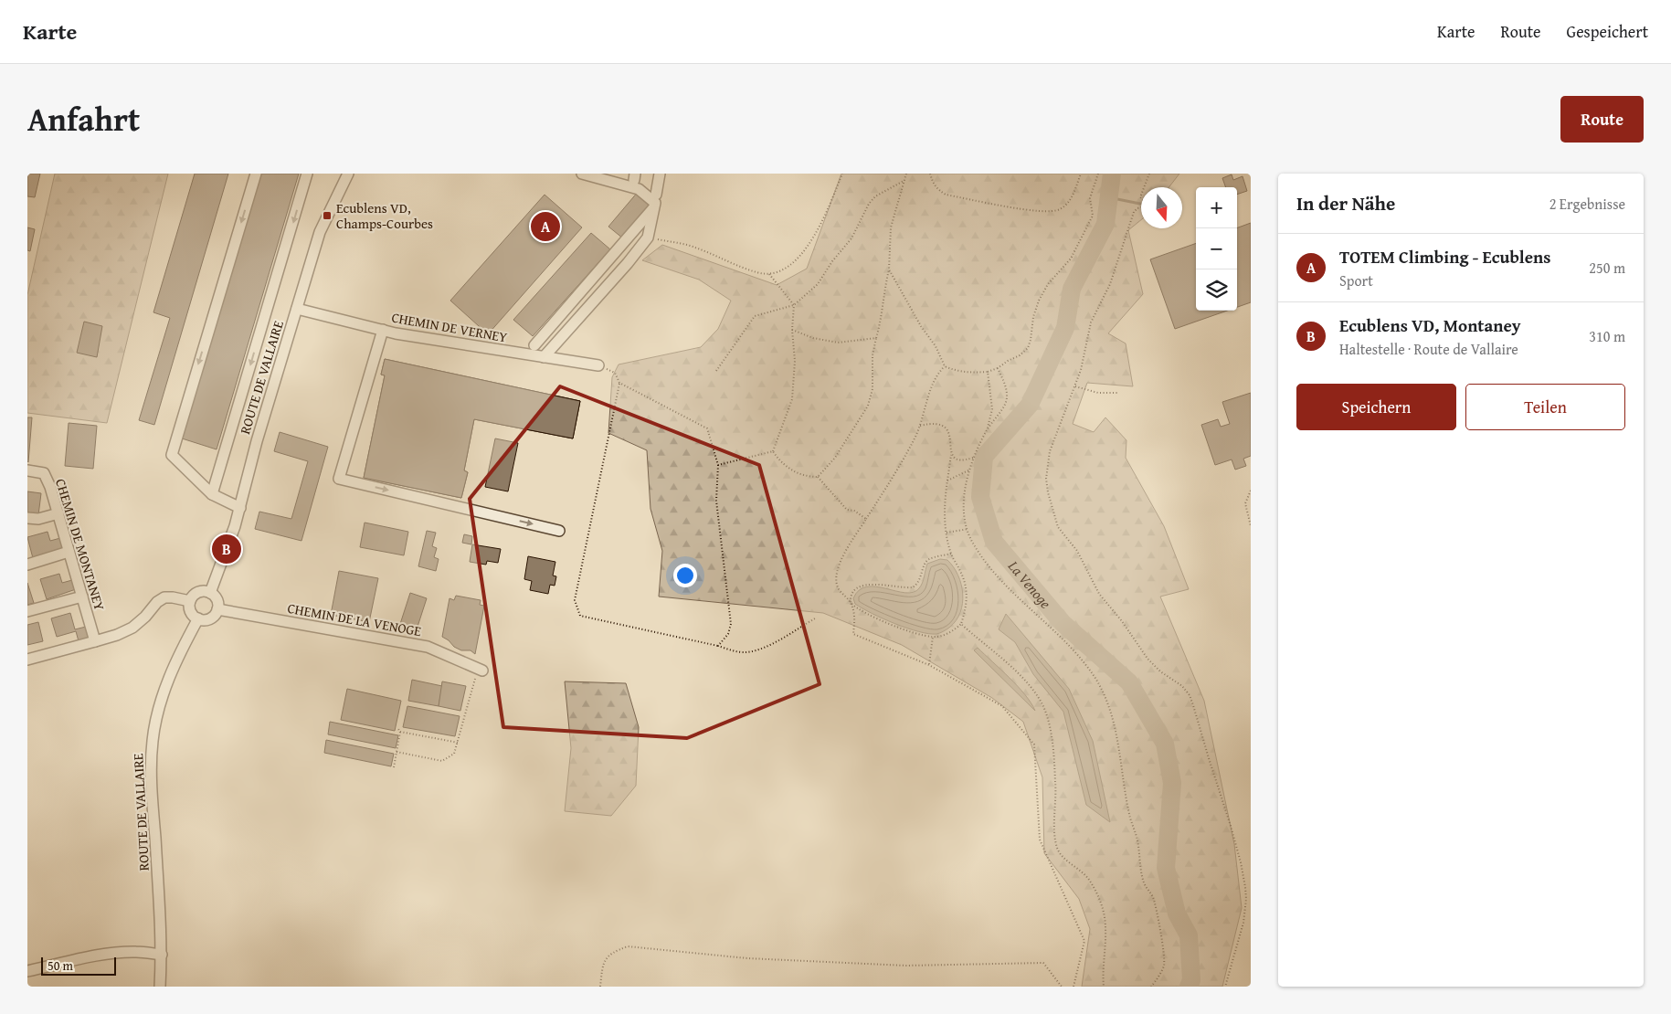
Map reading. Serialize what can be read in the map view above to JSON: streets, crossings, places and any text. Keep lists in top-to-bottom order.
{
  "streets": {
    "street": [
      "CHEMIN DE VERNEY",
      "ROUTE DE VALLAIRE",
      "CHEMIN DE MONTANEY",
      "CHEMIN DE LA VENOGE"
    ]
  },
  "crossings": [
    ["CHEMIN DE VERNEY", "ROUTE DE VALLAIRE"],
    ["ROUTE DE VALLAIRE", "CHEMIN DE LA VENOGE"]
  ],
  "water": ["La Venoge"],
  "places": {
    "transit": ["Ecublens VD, Champs-Courbes"]
  },
  "scale_bar": "50 m",
  "north": "bottom",
  "page": {
    "header": "Karte",
    "nav": ["Karte", "Route", "Gespeichert"],
    "title": "Anfahrt",
    "buttons": [
      "Route",
      ["Speichern", "Teilen"]
    ],
    "heading": ["In der Nähe", "2 Ergebnisse"],
    "map_buttons": ["+", "−"],
    "pins": ["A", "B"],
    "list": [
      {
        "mark": "A",
        "name": "TOTEM Climbing - Ecublens",
        "note": "Sport",
        "value": "250 m"
      },
      {
        "mark": "B",
        "name": "Ecublens VD, Montaney",
        "note": "Haltestelle · Route de Vallaire",
        "value": "310 m"
      }
    ],
    "scale": "50 m"
  }
}
